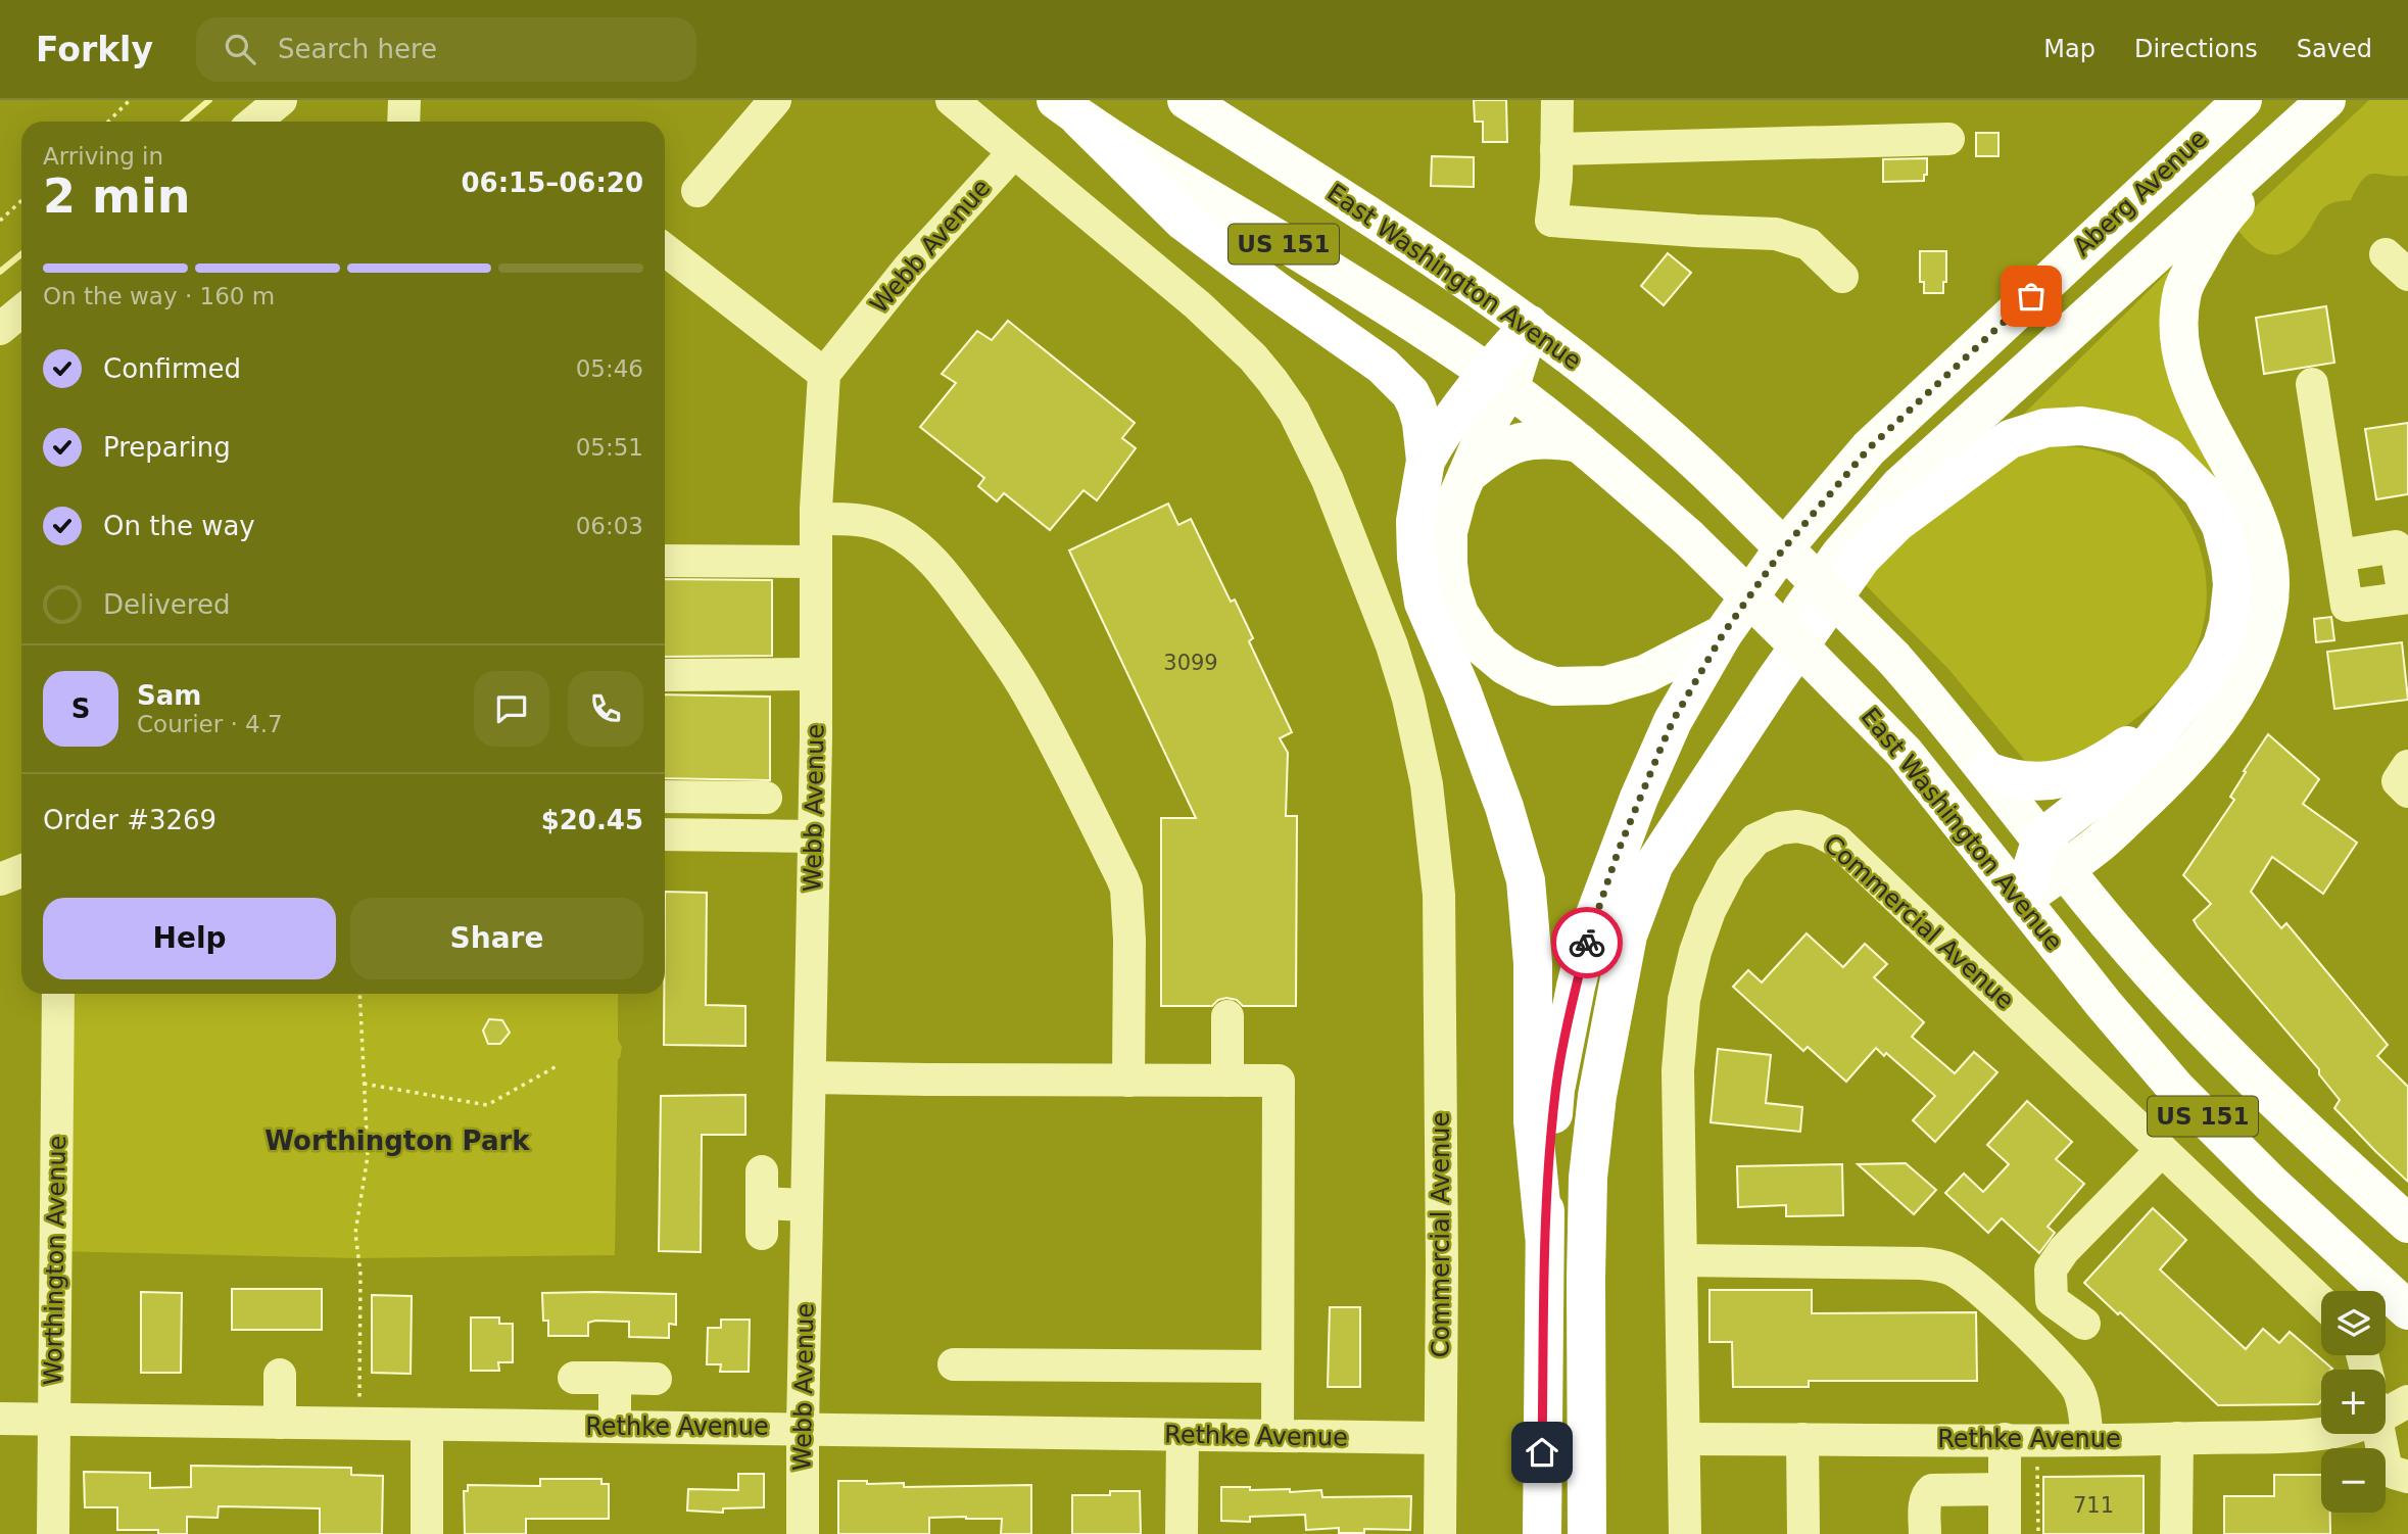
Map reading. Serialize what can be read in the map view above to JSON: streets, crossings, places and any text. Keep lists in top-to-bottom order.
{
  "streets": {
    "main road": ["Aberg Avenue", "US 151", "East Washington Avenue"],
    "street": [
      "Webb Avenue",
      "Commercial Avenue",
      "Worthington Avenue",
      "Rethke Avenue"
    ]
  },
  "crossings": [
    ["Webb Avenue", "Commercial Avenue"],
    ["Webb Avenue", "Rethke Avenue"],
    ["Commercial Avenue", "Rethke Avenue"],
    ["Worthington Avenue", "Rethke Avenue"]
  ],
  "districts": ["Worthington Park"],
  "house_numbers": ["3099", "711"],
  "page": {
    "header": "Forkly",
    "search": "Search here",
    "nav": ["Map", "Directions", "Saved"],
    "heading": ["2 min", "Arriving in", "06:15–06:20"],
    "panel": [
      "Sam",
      "Courier · 4.7",
      "Order #3269",
      "$20.45"
    ],
    "bar": "On the way · 160 m",
    "list": [
      ["Confirmed", "05:46"],
      ["Preparing", "05:51"],
      ["On the way", "06:03"],
      "Delivered"
    ],
    "round": "S",
    "buttons": ["Help", "Share"],
    "map_buttons": ["+", "−"]
  }
}
